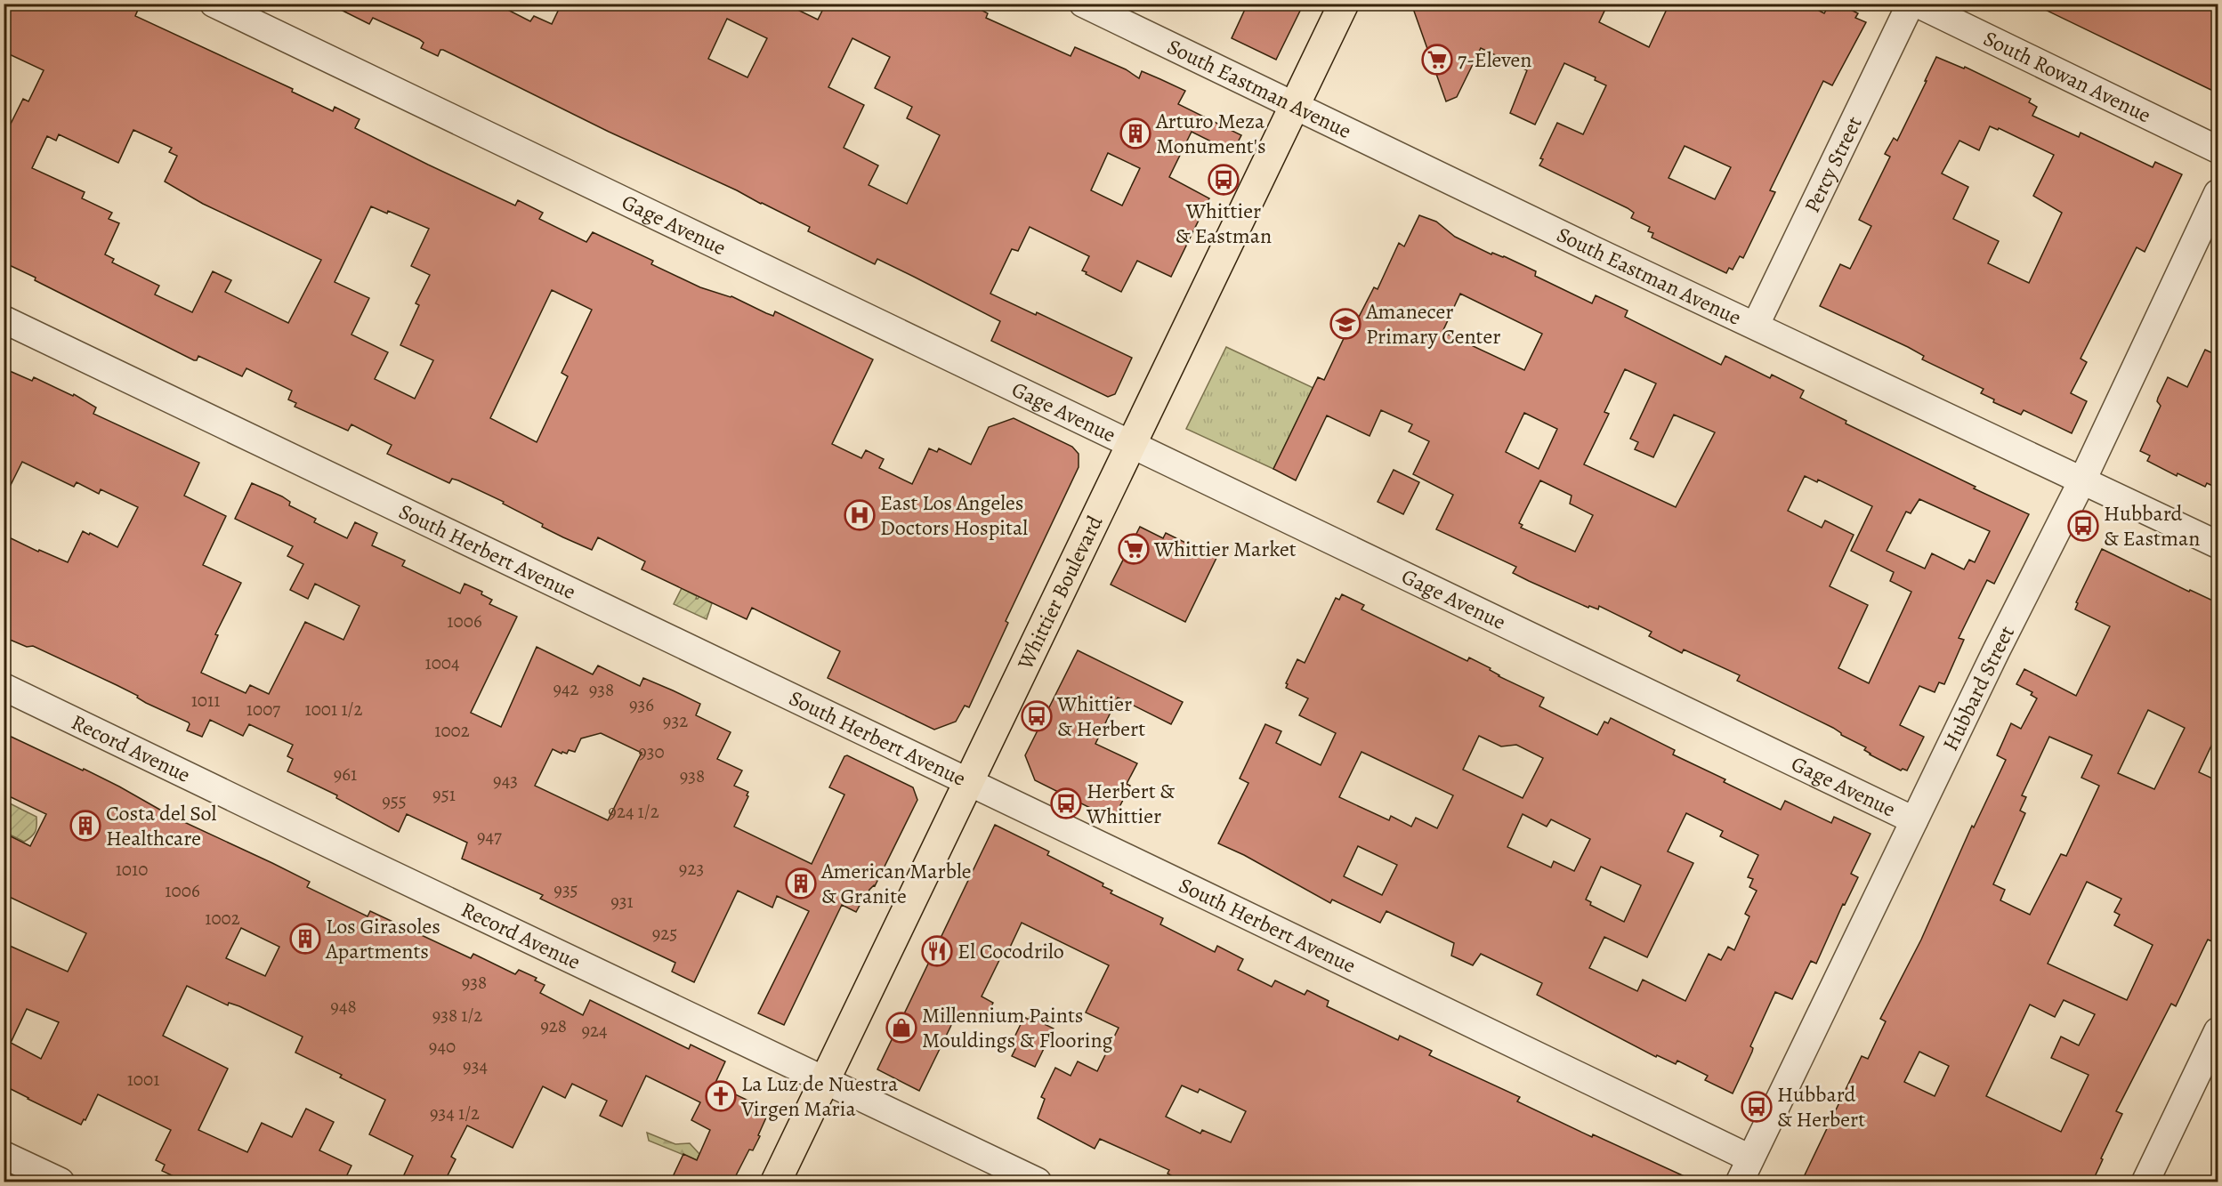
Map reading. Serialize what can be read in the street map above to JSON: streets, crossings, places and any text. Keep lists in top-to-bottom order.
{
  "streets": {
    "main road": ["Whittier Boulevard"],
    "street": [
      "South Rowan Avenue",
      "South Eastman Avenue",
      "Percy Street",
      "Gage Avenue",
      "South Herbert Avenue",
      "Hubbard Street",
      "Record Avenue"
    ]
  },
  "crossings": [
    ["South Eastman Avenue", "Percy Street"],
    ["South Eastman Avenue", "Whittier Boulevard"],
    ["South Eastman Avenue", "Hubbard Street"],
    ["Gage Avenue", "Whittier Boulevard"],
    ["Gage Avenue", "Hubbard Street"],
    ["South Herbert Avenue", "Whittier Boulevard"],
    ["South Herbert Avenue", "Hubbard Street"],
    ["Whittier Boulevard", "Record Avenue"]
  ],
  "places": {
    "supermarket": ["7-Eleven", "Whittier Market"],
    "building": [
      "Arturo Meza Monument's",
      "Costa del Sol Healthcare",
      "American Marble & Granite",
      "Los Girasoles Apartments"
    ],
    "bus stop": [
      "Whittier & Eastman",
      "Hubbard & Eastman",
      "Whittier & Herbert",
      "Herbert & Whittier",
      "Hubbard & Herbert"
    ],
    "school or university": ["Amanecer Primary Center"],
    "hospital": ["East Los Angeles Doctors Hospital"],
    "restaurant": ["El Cocodrilo"],
    "shop": ["Millennium Paints Mouldings & Flooring"],
    "church": ["La Luz de Nuestra Virgen Maria"]
  },
  "house_numbers": [
    "1006",
    "1004",
    "942",
    "938",
    "1011",
    "936",
    "1007",
    "1001 1/2",
    "932",
    "1002",
    "930",
    "961",
    "938",
    "943",
    "951",
    "955",
    "924 1/2",
    "947",
    "923",
    "1010",
    "935",
    "1006",
    "931",
    "1002",
    "925",
    "938",
    "948",
    "938 1/2",
    "928",
    "924",
    "940",
    "934",
    "1001",
    "934 1/2"
  ]
}
